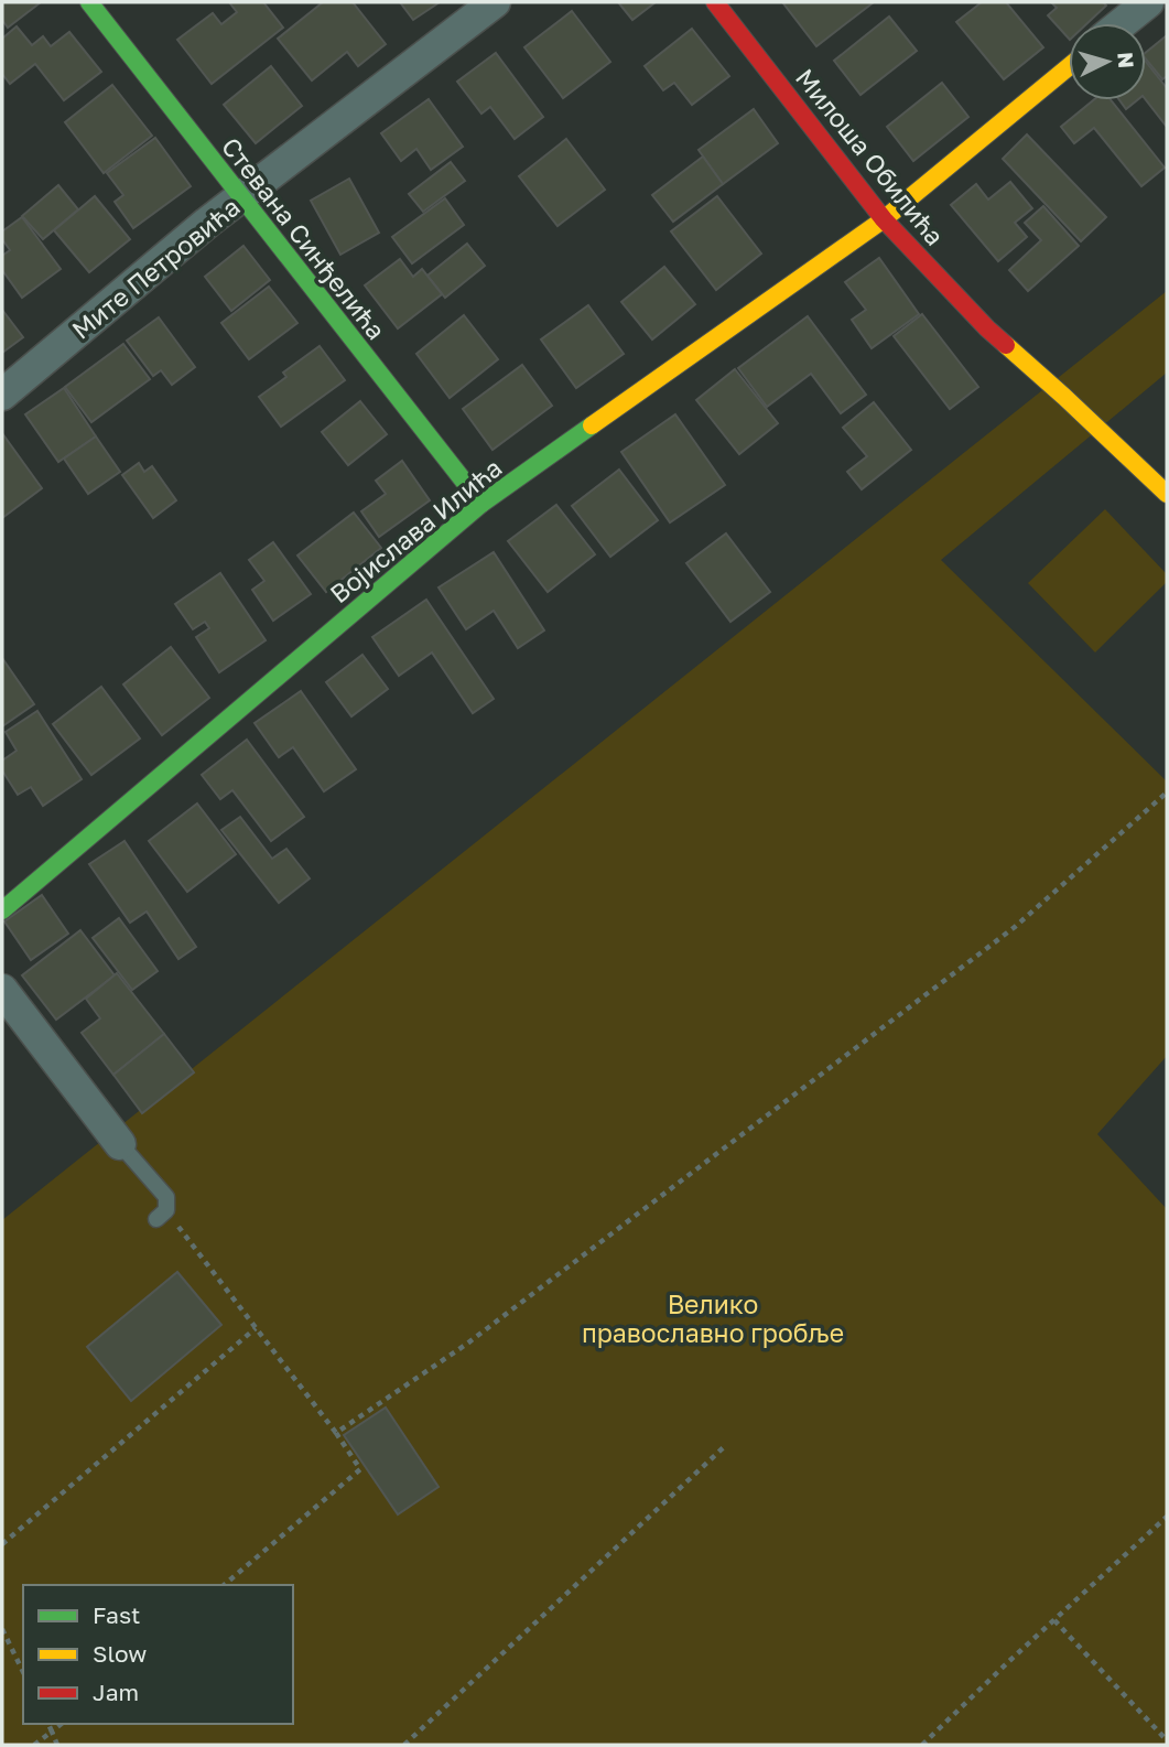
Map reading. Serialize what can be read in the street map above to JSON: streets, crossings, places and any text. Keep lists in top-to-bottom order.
{
  "streets": {
    "street": [
      "Милоша Обилића",
      "Стевана Синђелића",
      "Мите Петровића",
      "Војислава Илића"
    ]
  },
  "crossings": [
    ["Милоша Обилића", "Војислава Илића"],
    ["Стевана Синђелића", "Мите Петровића"],
    ["Стевана Синђелића", "Војислава Илића"]
  ],
  "parks": ["Велико православно гробље"],
  "legend": ["Fast", "Slow", "Jam"],
  "north": "right"
}
